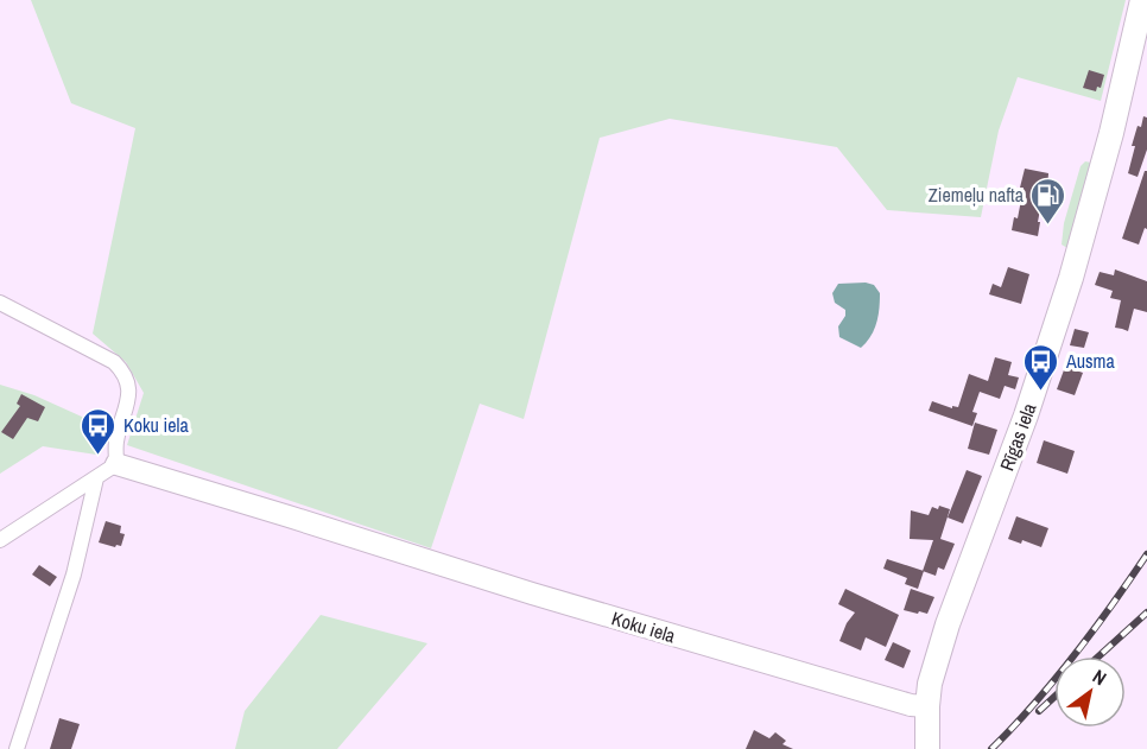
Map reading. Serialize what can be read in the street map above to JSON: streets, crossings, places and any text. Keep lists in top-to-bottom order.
{
  "streets": {
    "main road": ["Rīgas iela"],
    "street": ["Koku iela"]
  },
  "crossings": [
    ["Rīgas iela", "Koku iela"]
  ],
  "places": {
    "fuel station": ["Ziemeļu nafta"],
    "bus stop": ["Ausma", "Koku iela"]
  },
  "north": "top right"
}
